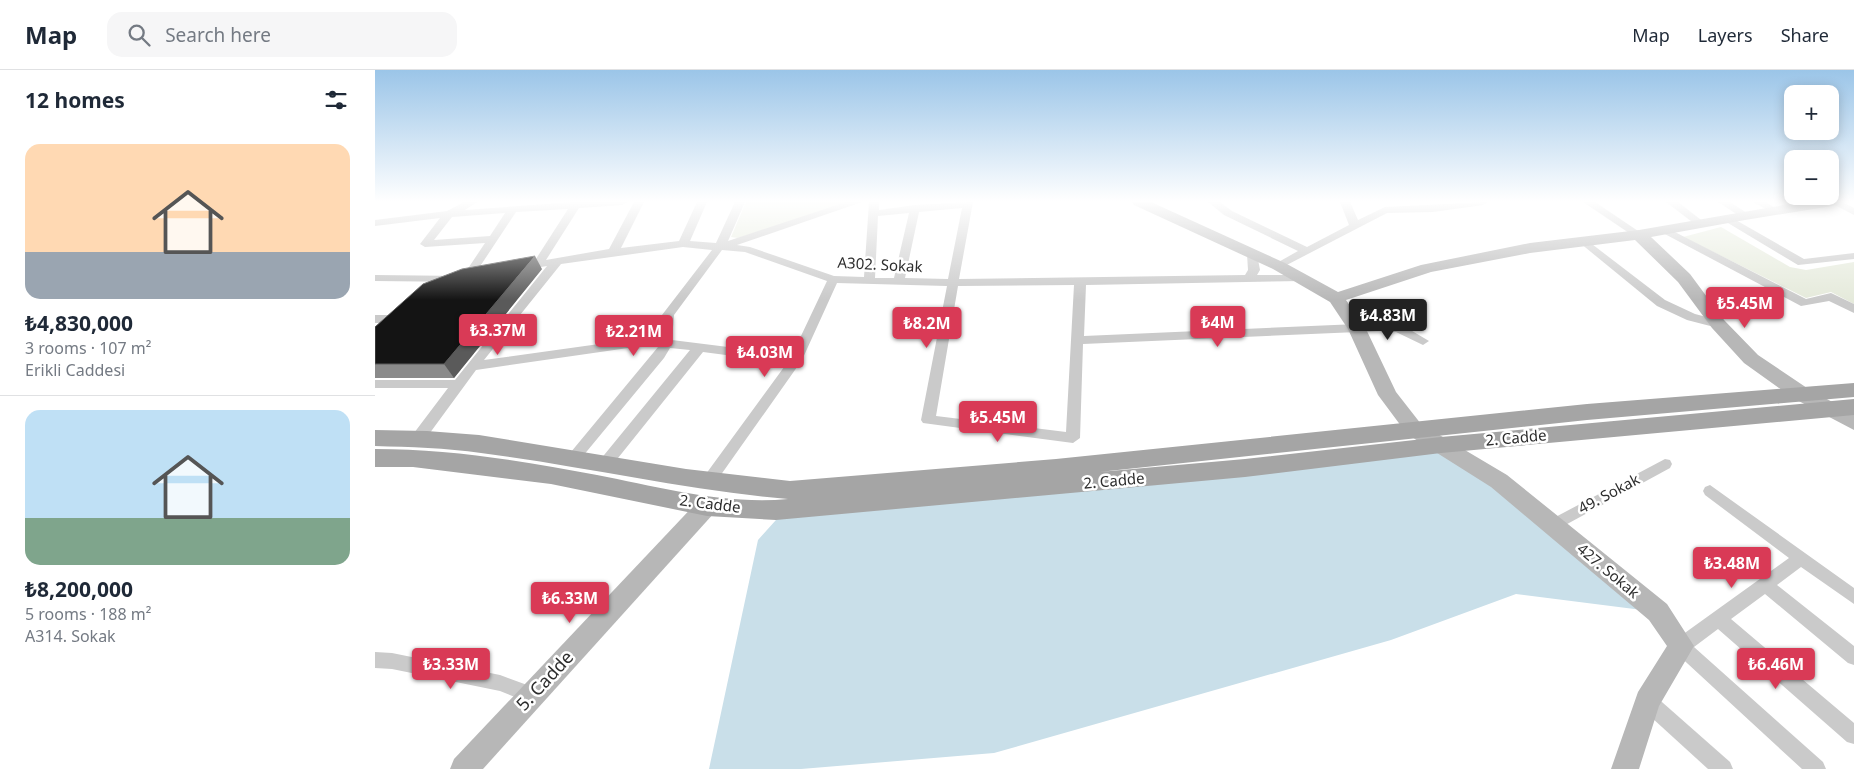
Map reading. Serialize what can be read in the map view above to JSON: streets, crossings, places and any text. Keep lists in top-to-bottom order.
{
  "streets": {
    "main road": ["2. Cadde", "427. Sokak", "5. Cadde"],
    "street": ["A302. Sokak", "49. Sokak"]
  },
  "crossings": [
    ["A302. Sokak", "5. Cadde"],
    ["2. Cadde", "427. Sokak"],
    ["2. Cadde", "5. Cadde"],
    ["49. Sokak", "427. Sokak"]
  ],
  "page": {
    "header": "Map",
    "search": "Search here",
    "nav": ["Map", "Layers", "Share"],
    "heading": "12 homes",
    "map_buttons": ["+", "−"],
    "list": [
      {
        "name": "₺4,830,000",
        "note": "3 rooms · 107 m² · Erikli Caddesi"
      },
      {
        "name": "₺8,200,000",
        "note": "5 rooms · 188 m² · A314. Sokak"
      }
    ],
    "price": [
      "₺5.45M",
      "₺4.83M",
      "₺4M",
      "₺8.2M",
      "₺3.37M",
      "₺2.21M",
      "₺4.03M",
      "₺5.45M",
      "₺3.48M",
      "₺6.33M",
      "₺3.33M",
      "₺6.46M"
    ]
  }
}
